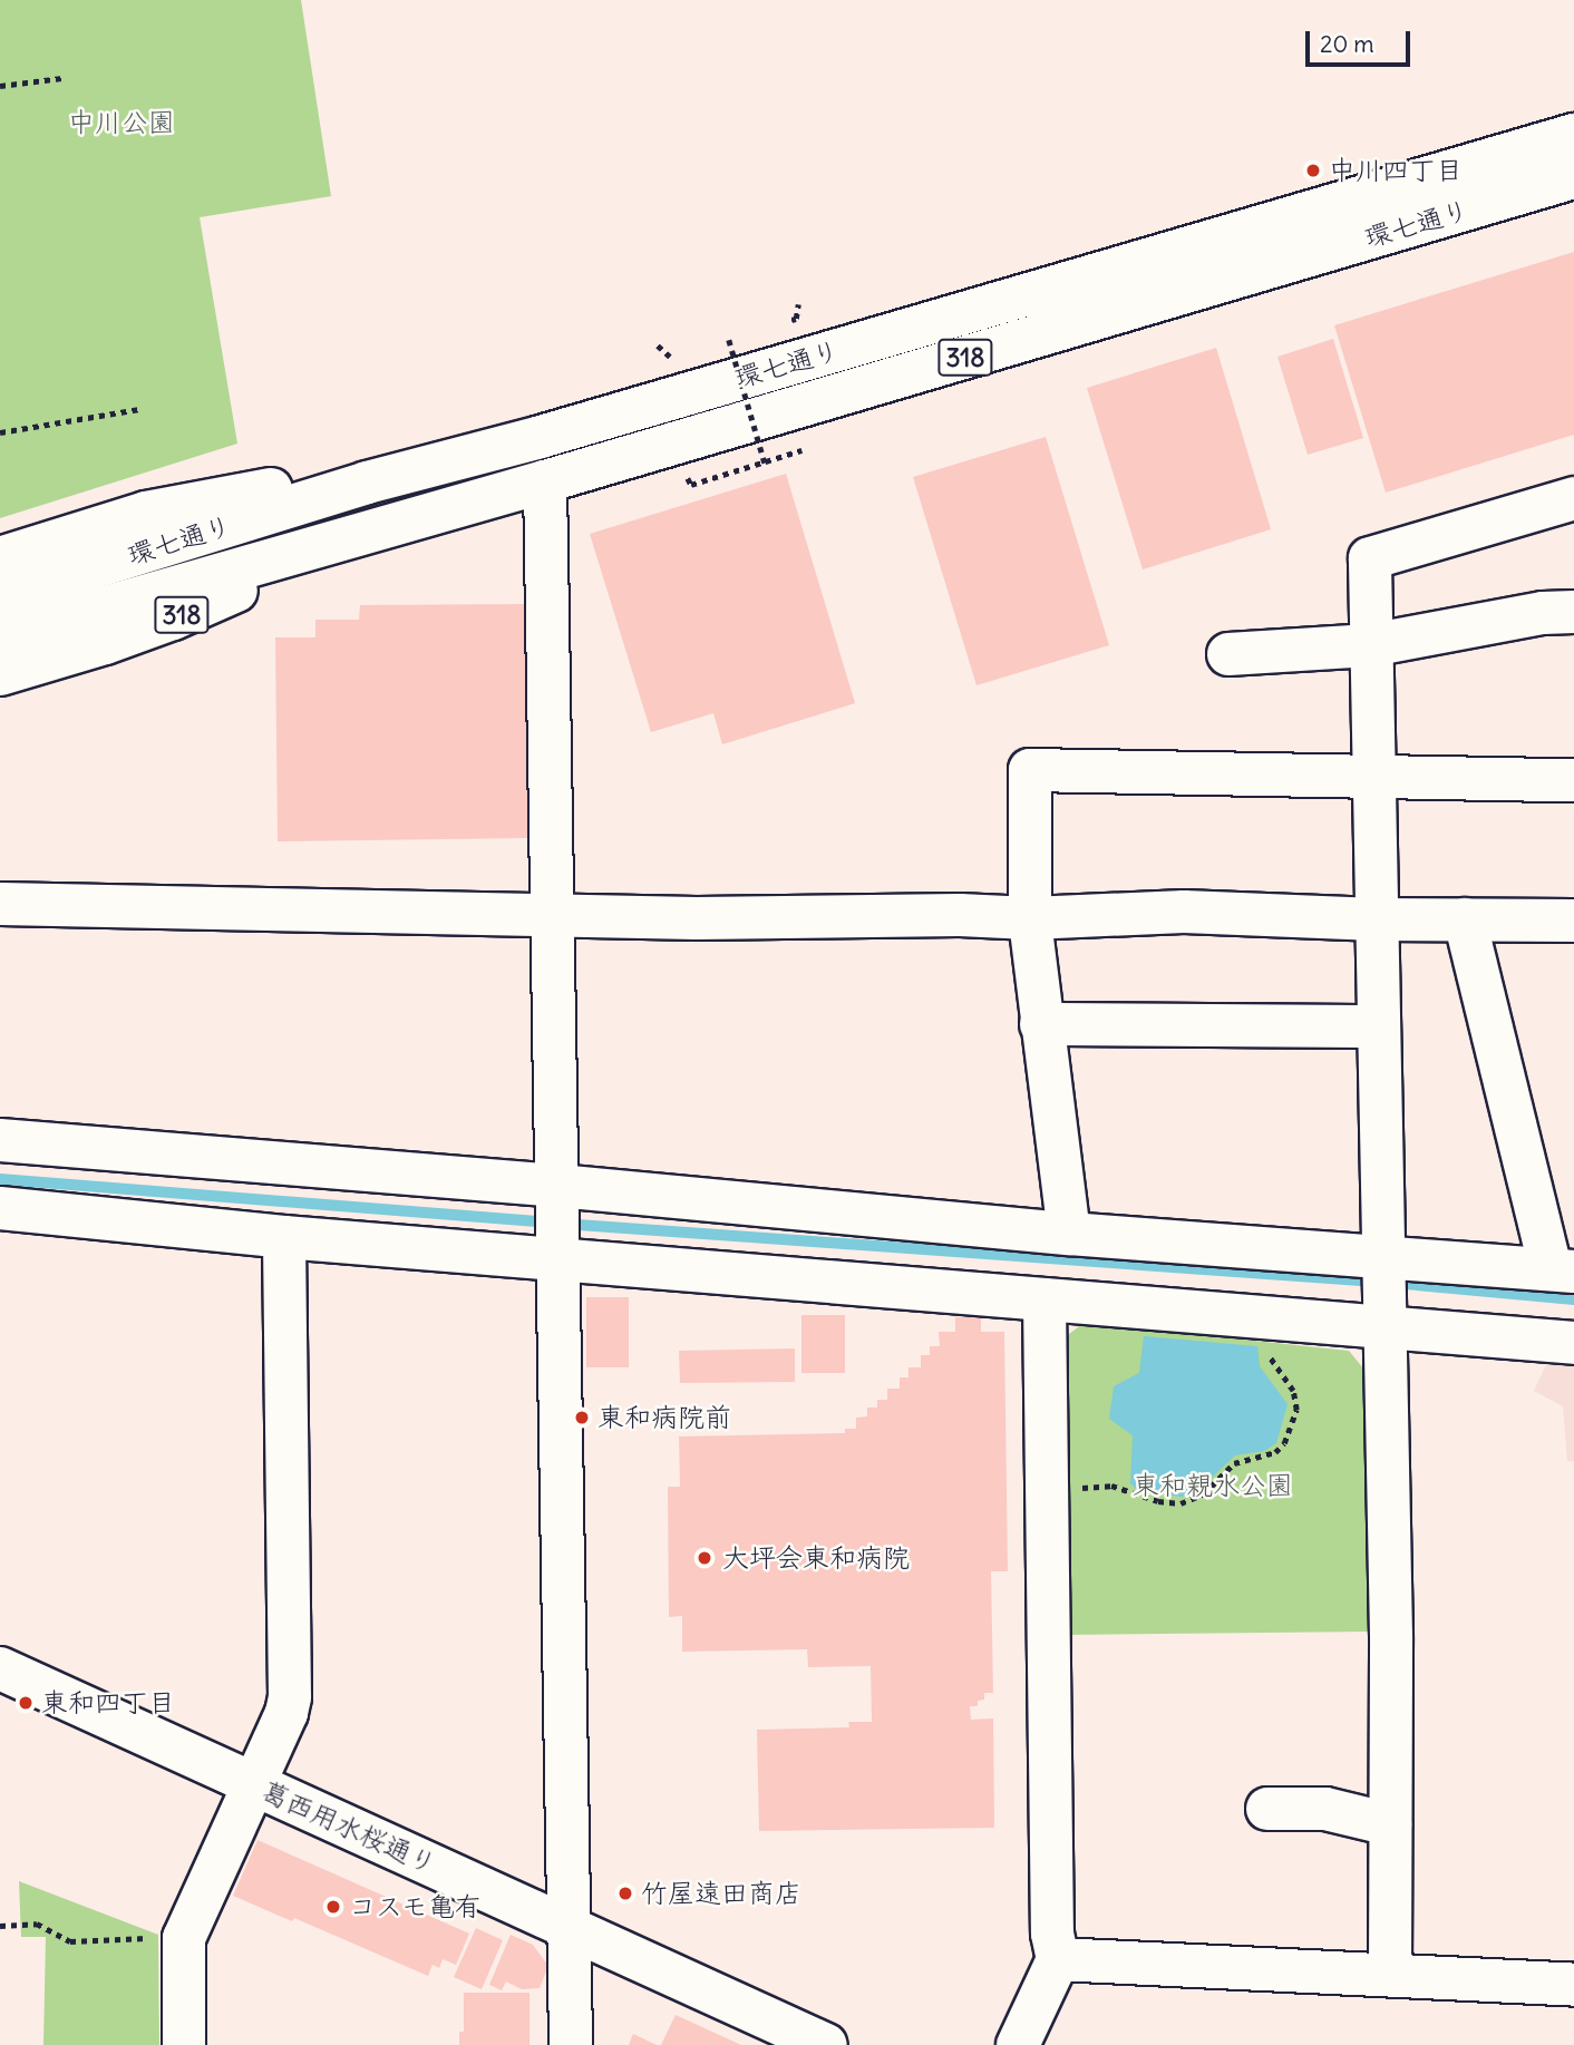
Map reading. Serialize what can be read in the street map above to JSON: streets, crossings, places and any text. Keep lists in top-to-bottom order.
{
  "streets": {
    "street": ["環七通り", "318", "葛西用水桜通り"]
  },
  "crossings": [
    ["環七通り", "318"]
  ],
  "parks": ["中川公園", "東和親水公園"],
  "places": [
    "中川四丁目",
    "東和病院前",
    "大坪会東和病院",
    "東和四丁目",
    "竹屋遠田商店",
    "コスモ亀有"
  ],
  "scale_bar": "20 m"
}
